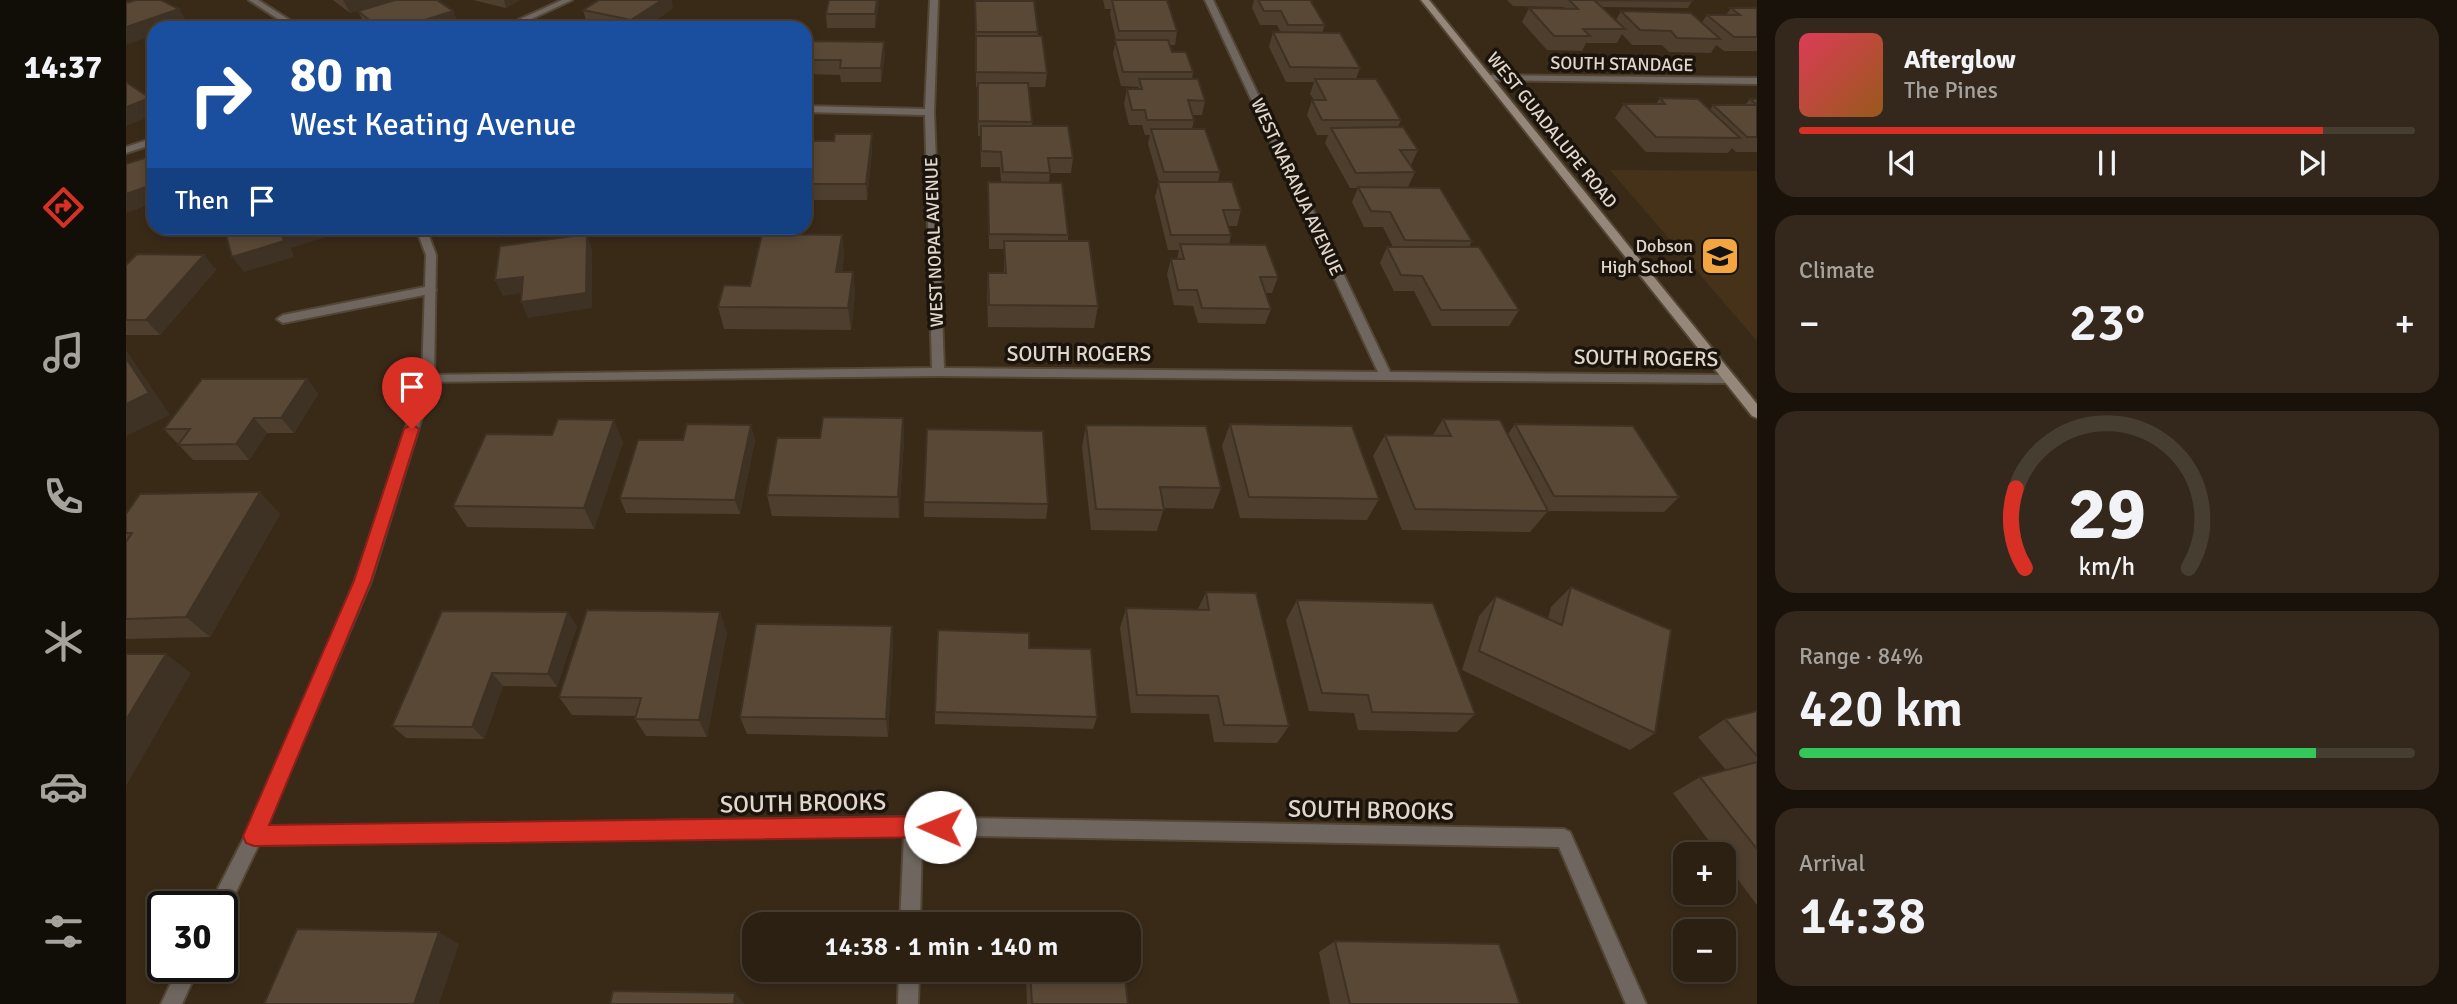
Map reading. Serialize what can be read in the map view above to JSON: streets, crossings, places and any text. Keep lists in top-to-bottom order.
{
  "streets": {
    "main road": ["WEST GUADALUPE ROAD"],
    "street": [
      "SOUTH STANDAGE",
      "WEST NARANJA AVENUE",
      "WEST NOPAL AVENUE",
      "SOUTH ROGERS",
      "SOUTH BROOKS"
    ]
  },
  "crossings": [
    ["SOUTH STANDAGE", "WEST GUADALUPE ROAD"],
    ["WEST GUADALUPE ROAD", "SOUTH ROGERS"],
    ["WEST NARANJA AVENUE", "SOUTH ROGERS"],
    ["WEST NOPAL AVENUE", "SOUTH ROGERS"]
  ],
  "places": {
    "school or university": ["Dobson High School"]
  },
  "page": {
    "tabs": "14:37",
    "turn": ["80 m", "West Keating Avenue"],
    "song": ["Afterglow", "The Pines"],
    "then": "Then",
    "tile": [
      "Climate",
      ["Range · 84%", "420 km"],
      ["Arrival", "14:38"]
    ],
    "heat": ["−", "23°", "+"],
    "map_buttons": ["+", "−"],
    "limit": "30",
    "trip": "14:38 · 1 min · 140 m",
    "gauge": ["29", "km/h"]
  }
}
